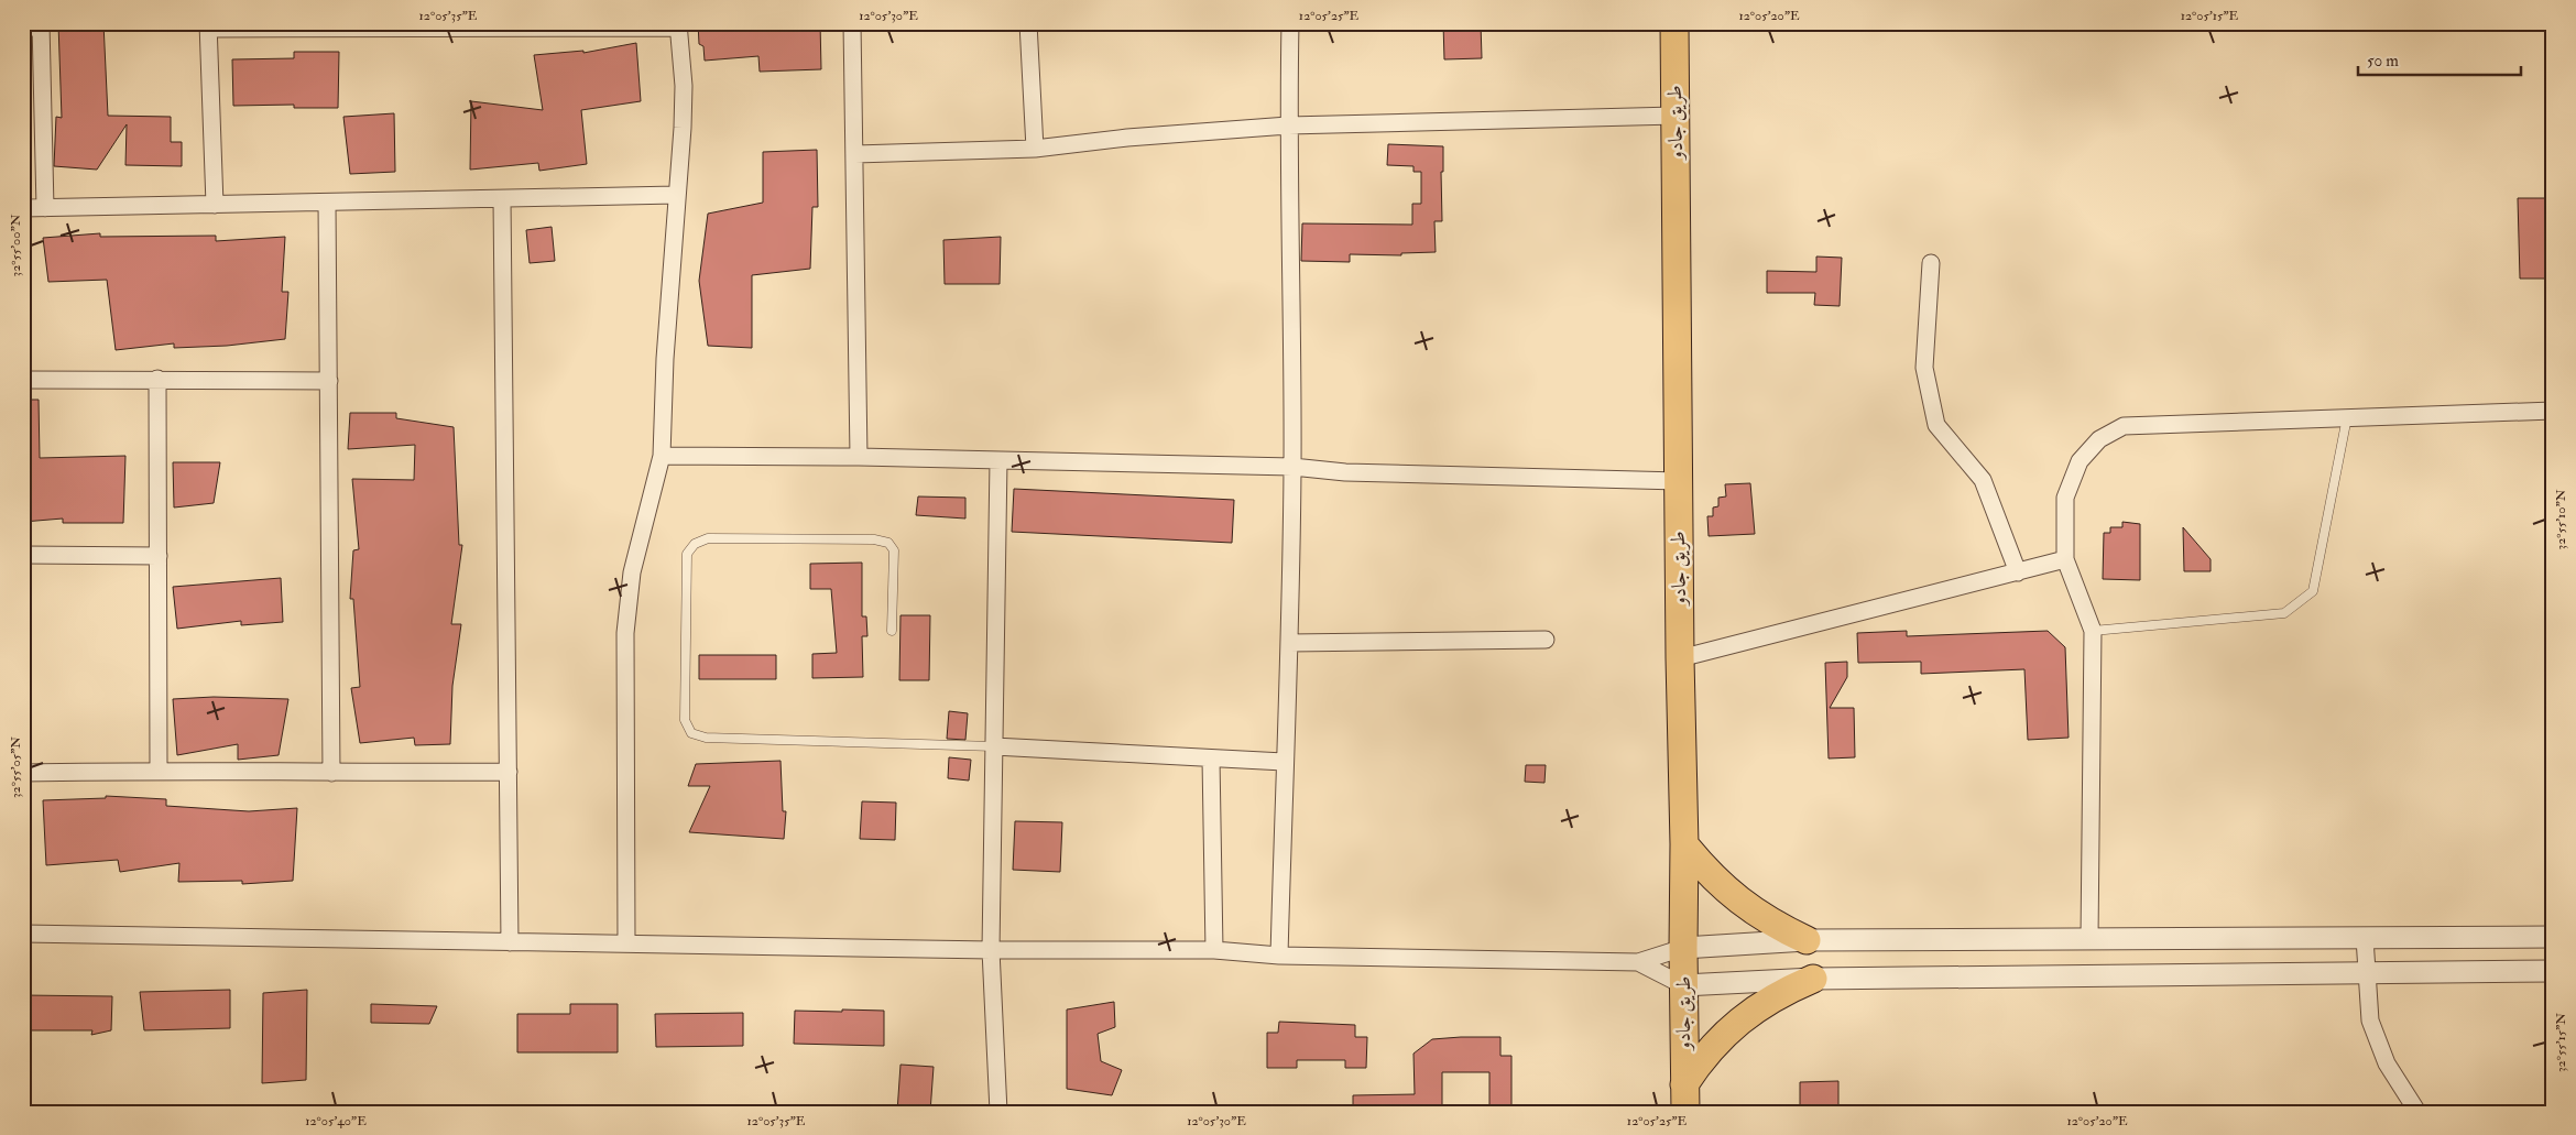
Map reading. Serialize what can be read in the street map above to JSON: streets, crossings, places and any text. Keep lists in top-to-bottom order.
{
  "streets": {
    "highway": ["طريق جادو"]
  },
  "scale_bar": "50 m",
  "coordinates": [
    "12°05'35\"E",
    "12°05'30\"E",
    "12°05'25\"E",
    "12°05'20\"E",
    "12°05'15\"E",
    "32°55'00\"N",
    "32°55'10\"N",
    "32°55'05\"N",
    "32°55'15\"N",
    "12°05'40\"E"
  ]
}
